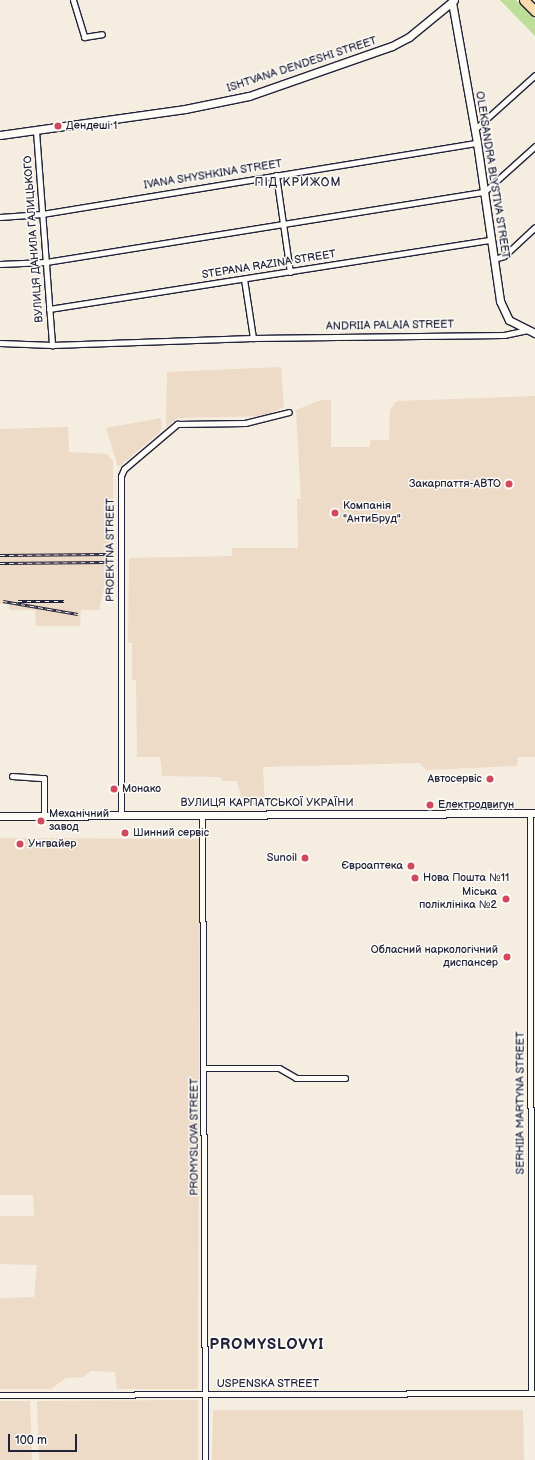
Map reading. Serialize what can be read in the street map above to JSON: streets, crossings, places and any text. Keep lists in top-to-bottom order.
{
  "streets": {
    "street": [
      "ISHTVANA DENDESHI STREET",
      "IVANA SHYSHKINA STREET",
      "OLEKSANDRA BLYSTIVA STREET",
      "ВУЛИЦЯ ДАНИЛА ГАЛИЦЬКОГО",
      "STEPANA RAZINA STREET",
      "ANDRIIA PALAIA STREET",
      "PROEKTNA STREET",
      "ВУЛИЦЯ КАРПАТСЬКОЇ УКРАЇНИ",
      "SERHIIA MARTYNA STREET",
      "PROMYSLOVA STREET",
      "USPENSKA STREET"
    ]
  },
  "crossings": [
    ["ISHTVANA DENDESHI STREET", "OLEKSANDRA BLYSTIVA STREET"],
    ["ISHTVANA DENDESHI STREET", "ВУЛИЦЯ ДАНИЛА ГАЛИЦЬКОГО"],
    ["IVANA SHYSHKINA STREET", "OLEKSANDRA BLYSTIVA STREET"],
    ["IVANA SHYSHKINA STREET", "ВУЛИЦЯ ДАНИЛА ГАЛИЦЬКОГО"],
    ["OLEKSANDRA BLYSTIVA STREET", "STEPANA RAZINA STREET"],
    ["OLEKSANDRA BLYSTIVA STREET", "ANDRIIA PALAIA STREET"],
    ["ВУЛИЦЯ ДАНИЛА ГАЛИЦЬКОГО", "STEPANA RAZINA STREET"],
    ["ВУЛИЦЯ ДАНИЛА ГАЛИЦЬКОГО", "ANDRIIA PALAIA STREET"],
    ["PROEKTNA STREET", "ВУЛИЦЯ КАРПАТСЬКОЇ УКРАЇНИ"],
    ["ВУЛИЦЯ КАРПАТСЬКОЇ УКРАЇНИ", "SERHIIA MARTYNA STREET"],
    ["ВУЛИЦЯ КАРПАТСЬКОЇ УКРАЇНИ", "PROMYSLOVA STREET"],
    ["SERHIIA MARTYNA STREET", "USPENSKA STREET"],
    ["PROMYSLOVA STREET", "USPENSKA STREET"]
  ],
  "districts": ["ПІД КРИЖОМ", "PROMYSLOVYI"],
  "places": [
    "Дендеші 1",
    "Закарпаття-АВТО",
    "Компанія \"АнтиБруд\"",
    "Автосервiс",
    "Монако",
    "Електродвигун",
    "Механічний завод",
    "Шинний сервіс",
    "Унгвайер",
    "Sunoil",
    "Євроаптека",
    "Нова Пошта №11",
    "Міська поліклініка №2",
    "Обласний наркологічний диспансер"
  ],
  "scale_bar": "100 m"
}
